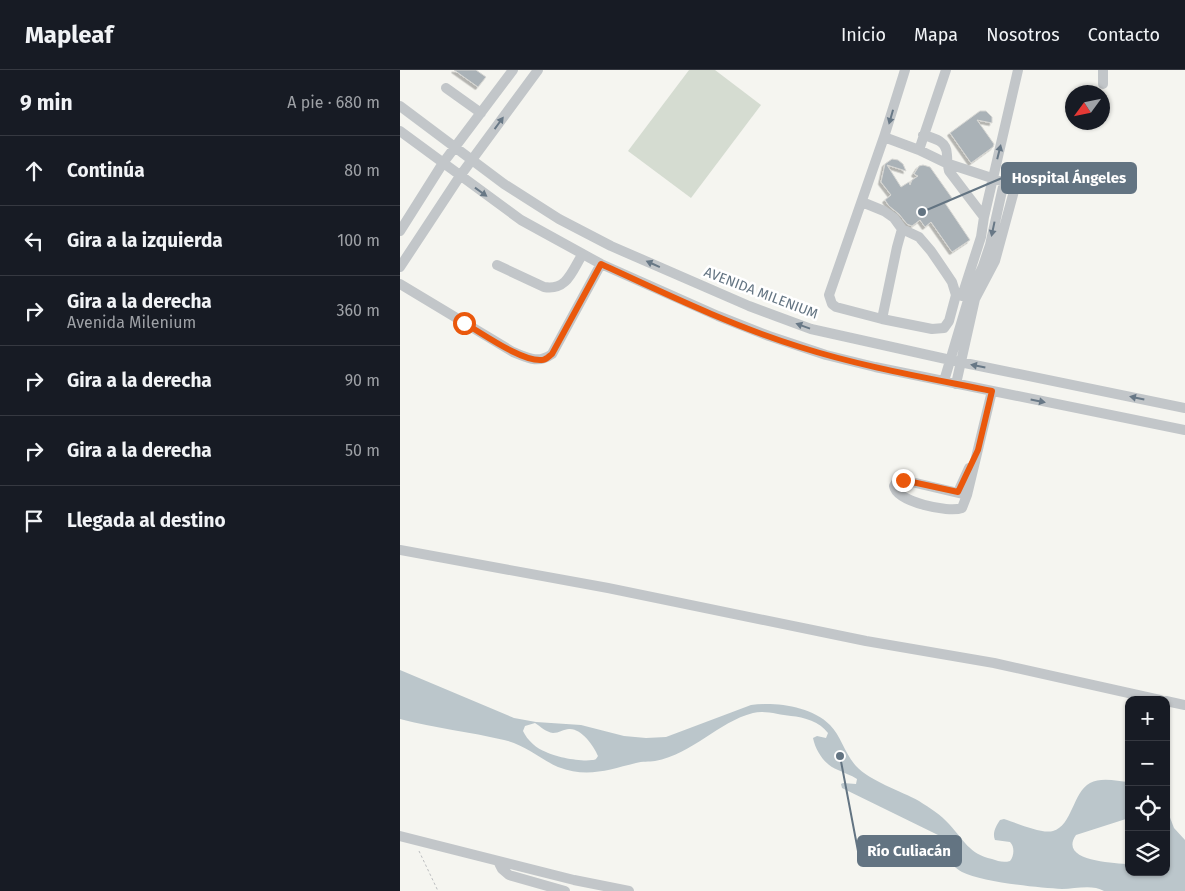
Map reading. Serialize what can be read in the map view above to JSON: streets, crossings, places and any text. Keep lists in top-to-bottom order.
{
  "streets": {
    "street": ["AVENIDA MILENIUM"]
  },
  "places": ["Hospital Ángeles", "Río Culiacán"],
  "north": "bottom left",
  "page": {
    "header": "Mapleaf",
    "nav": [
      "Inicio",
      "Mapa",
      "Nosotros",
      "Contacto"
    ],
    "heading": ["9 min", "A pie · 680 m"],
    "list": [
      ["Continúa", "80 m"],
      ["Gira a la izquierda", "100 m"],
      ["Gira a la derecha", "Avenida Milenium", "360 m"],
      ["Gira a la derecha", "90 m"],
      ["Gira a la derecha", "50 m"],
      "Llegada al destino"
    ],
    "map_buttons": ["+", "−"]
  }
}
